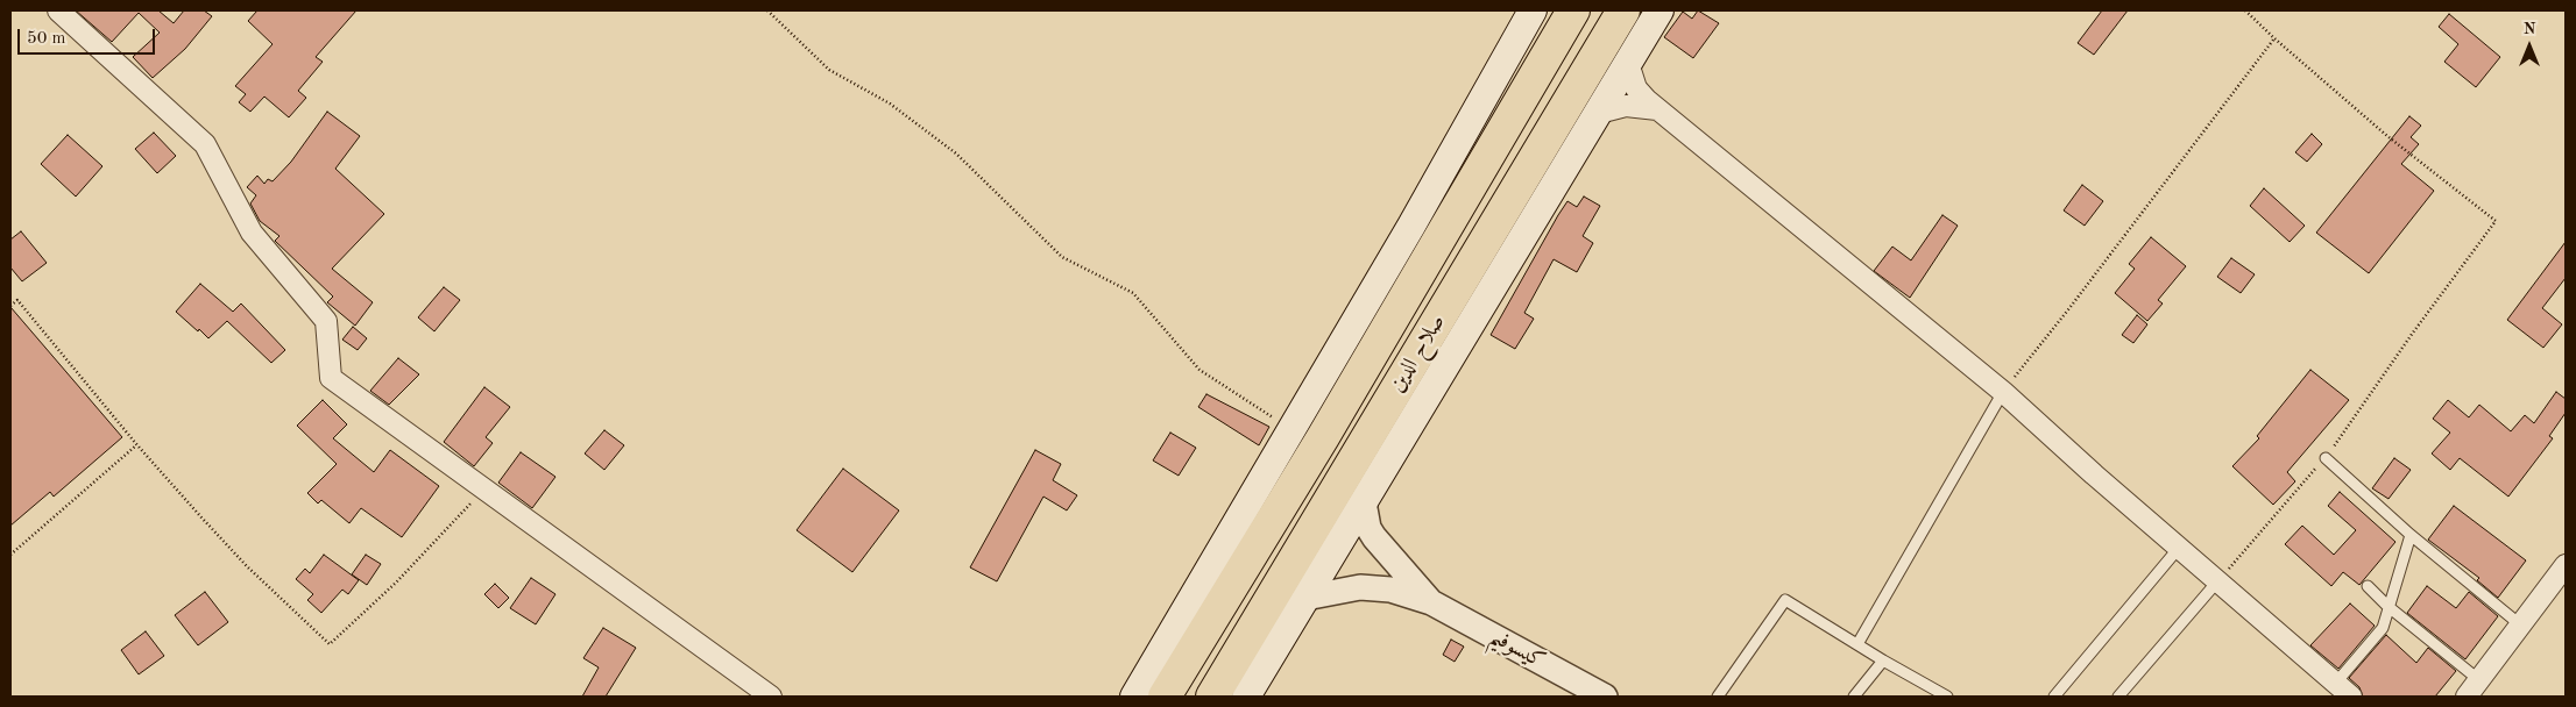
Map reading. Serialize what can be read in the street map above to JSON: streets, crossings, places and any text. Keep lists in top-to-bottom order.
{
  "streets": {
    "highway": ["صلاح الدين"],
    "street": ["كيسوفيم"]
  },
  "scale_bar": "50 m",
  "north": "top"
}
